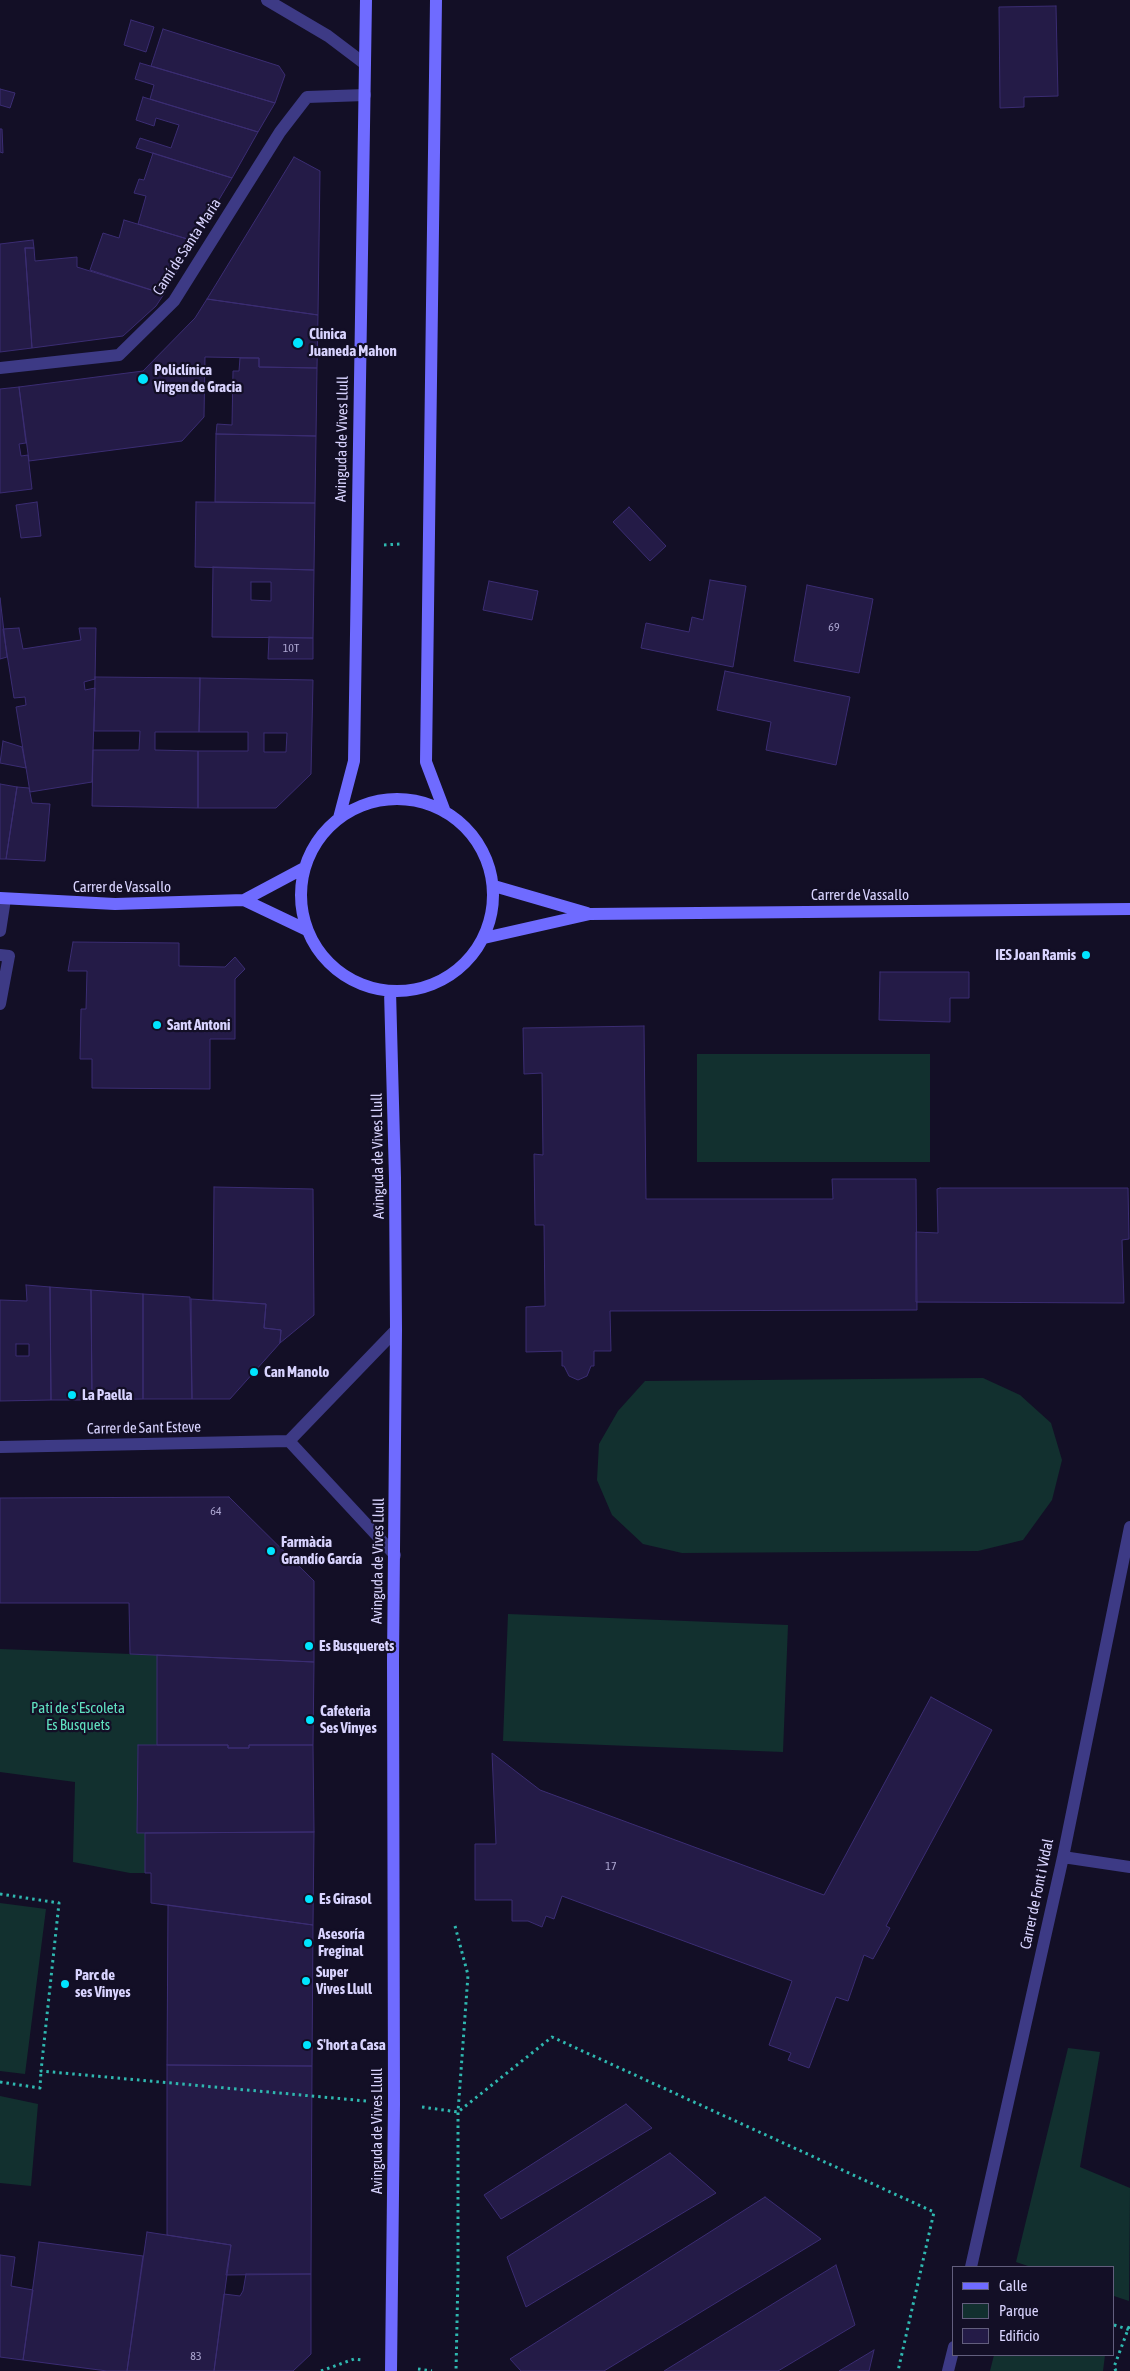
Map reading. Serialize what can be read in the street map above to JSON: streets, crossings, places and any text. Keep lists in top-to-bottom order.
{
  "streets": {
    "street": [
      "Camí de Santa Maria",
      "Avinguda de Vives Llull",
      "Carrer de Vassallo",
      "Carrer de Sant Esteve",
      "Carrer de Font i Vidal"
    ]
  },
  "crossings": [
    ["Camí de Santa Maria", "Avinguda de Vives Llull"]
  ],
  "parks": ["Pati de s'Escoleta Es Busquets"],
  "places": [
    "Clinica Juaneda Mahon",
    "Policlínica Virgen de Gracia",
    "IES Joan Ramis",
    "Sant Antoni",
    "Can Manolo",
    "La Paella",
    "Farmàcia Grandío García",
    "Es Busquerets",
    "Cafeteria Ses Vinyes",
    "Es Girasol",
    "Asesoría Freginal",
    "Super Vives Llull",
    "Parc de ses Vinyes",
    "S'hort a Casa"
  ],
  "house_numbers": [
    "69",
    "10T",
    "64",
    "17",
    "83"
  ],
  "legend": ["Calle", "Parque", "Edificio"]
}
